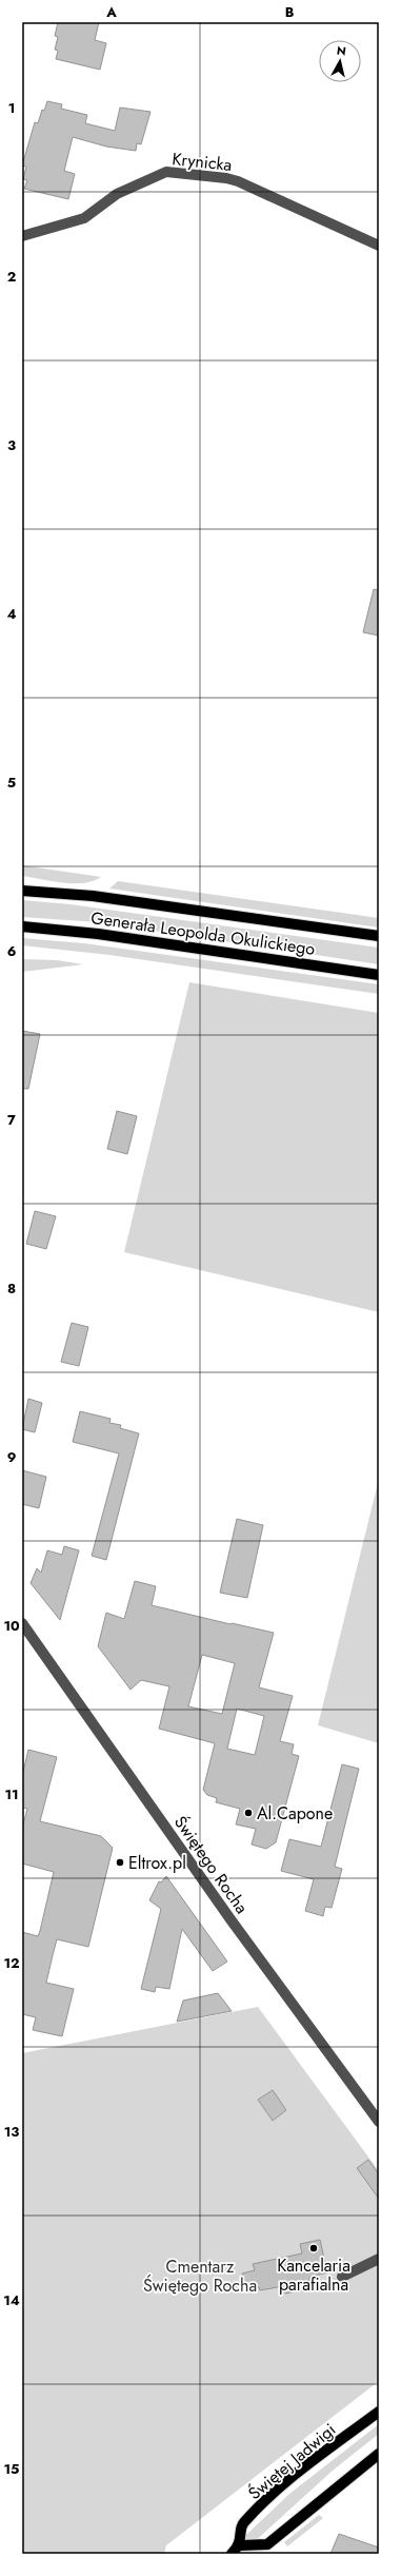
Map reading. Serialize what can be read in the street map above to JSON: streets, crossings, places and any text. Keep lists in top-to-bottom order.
{
  "streets": {
    "main road": ["Generała Leopolda Okulickiego", "Świętej Jadwigi"],
    "street": ["Krynicka", "Świętego Rocha"]
  },
  "parks": ["Cmentarz Świętego Rocha"],
  "places": ["Al.Capone", "Eltrox.pl", "Kancelaria parafialna"],
  "north": "top",
  "grid": {
    "columns": ["A", "B"],
    "rows": [
      "1",
      "2",
      "3",
      "4",
      "5",
      "6",
      "7",
      "8",
      "9",
      "10",
      "11",
      "12",
      "13",
      "14",
      "15"
    ]
  }
}
